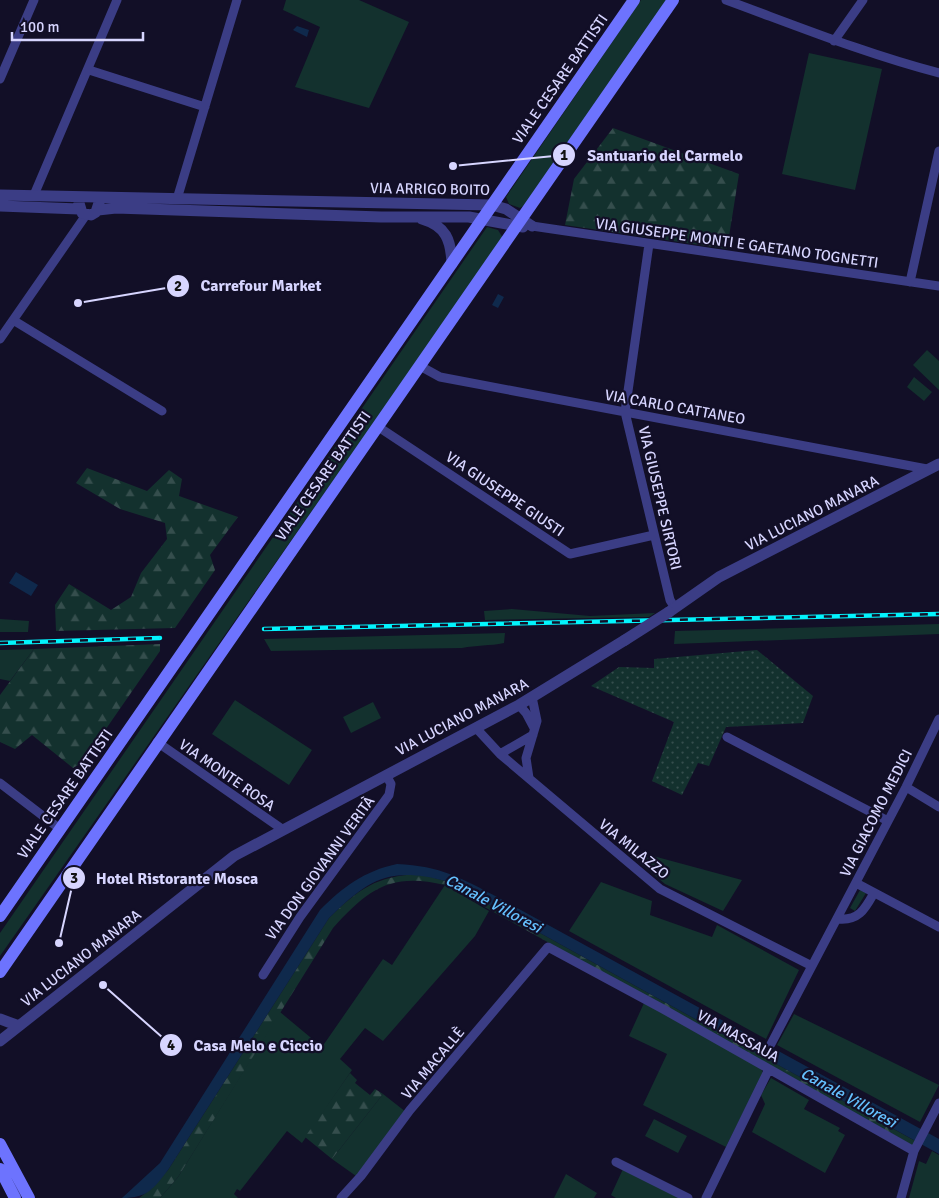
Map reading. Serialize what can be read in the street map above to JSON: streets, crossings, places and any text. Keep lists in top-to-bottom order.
{
  "streets": {
    "main road": ["VIALE CESARE BATTISTI"],
    "street": [
      "VIA ARRIGO BOITO",
      "VIA GIUSEPPE MONTI E GAETANO TOGNETTI",
      "VIA CARLO CATTANEO",
      "VIA GIUSEPPE GIUSTI",
      "VIA GIUSEPPE SIRTORI",
      "VIA LUCIANO MANARA",
      "VIA MONTE ROSA",
      "VIA GIACOMO MEDICI",
      "VIA MILAZZO",
      "VIA DON GIOVANNI VERITÀ",
      "VIA MASSAUA",
      "VIA MACALLÈ"
    ]
  },
  "crossings": [
    ["VIALE CESARE BATTISTI", "VIA ARRIGO BOITO"],
    ["VIALE CESARE BATTISTI", "VIA GIUSEPPE MONTI E GAETANO TOGNETTI"],
    ["VIALE CESARE BATTISTI", "VIA CARLO CATTANEO"],
    ["VIALE CESARE BATTISTI", "VIA GIUSEPPE GIUSTI"],
    ["VIALE CESARE BATTISTI", "VIA MONTE ROSA"],
    ["VIA ARRIGO BOITO", "VIA GIUSEPPE MONTI E GAETANO TOGNETTI"],
    ["VIA GIUSEPPE MONTI E GAETANO TOGNETTI", "VIA GIUSEPPE SIRTORI"],
    ["VIA CARLO CATTANEO", "VIA GIUSEPPE SIRTORI"],
    ["VIA CARLO CATTANEO", "VIA LUCIANO MANARA"],
    ["VIA GIUSEPPE GIUSTI", "VIA GIUSEPPE SIRTORI"],
    ["VIA GIUSEPPE SIRTORI", "VIA LUCIANO MANARA"],
    ["VIA LUCIANO MANARA", "VIA MONTE ROSA"],
    ["VIA LUCIANO MANARA", "VIA MILAZZO"],
    ["VIA LUCIANO MANARA", "VIA DON GIOVANNI VERITÀ"],
    ["VIA GIACOMO MEDICI", "VIA MILAZZO"],
    ["VIA MASSAUA", "VIA MACALLÈ"]
  ],
  "water": ["Canale Villoresi"],
  "places": [
    "Santuario del Carmelo",
    "Carrefour Market",
    "Hotel Ristorante Mosca",
    "Casa Melo e Ciccio"
  ],
  "scale_bar": "100 m"
}
